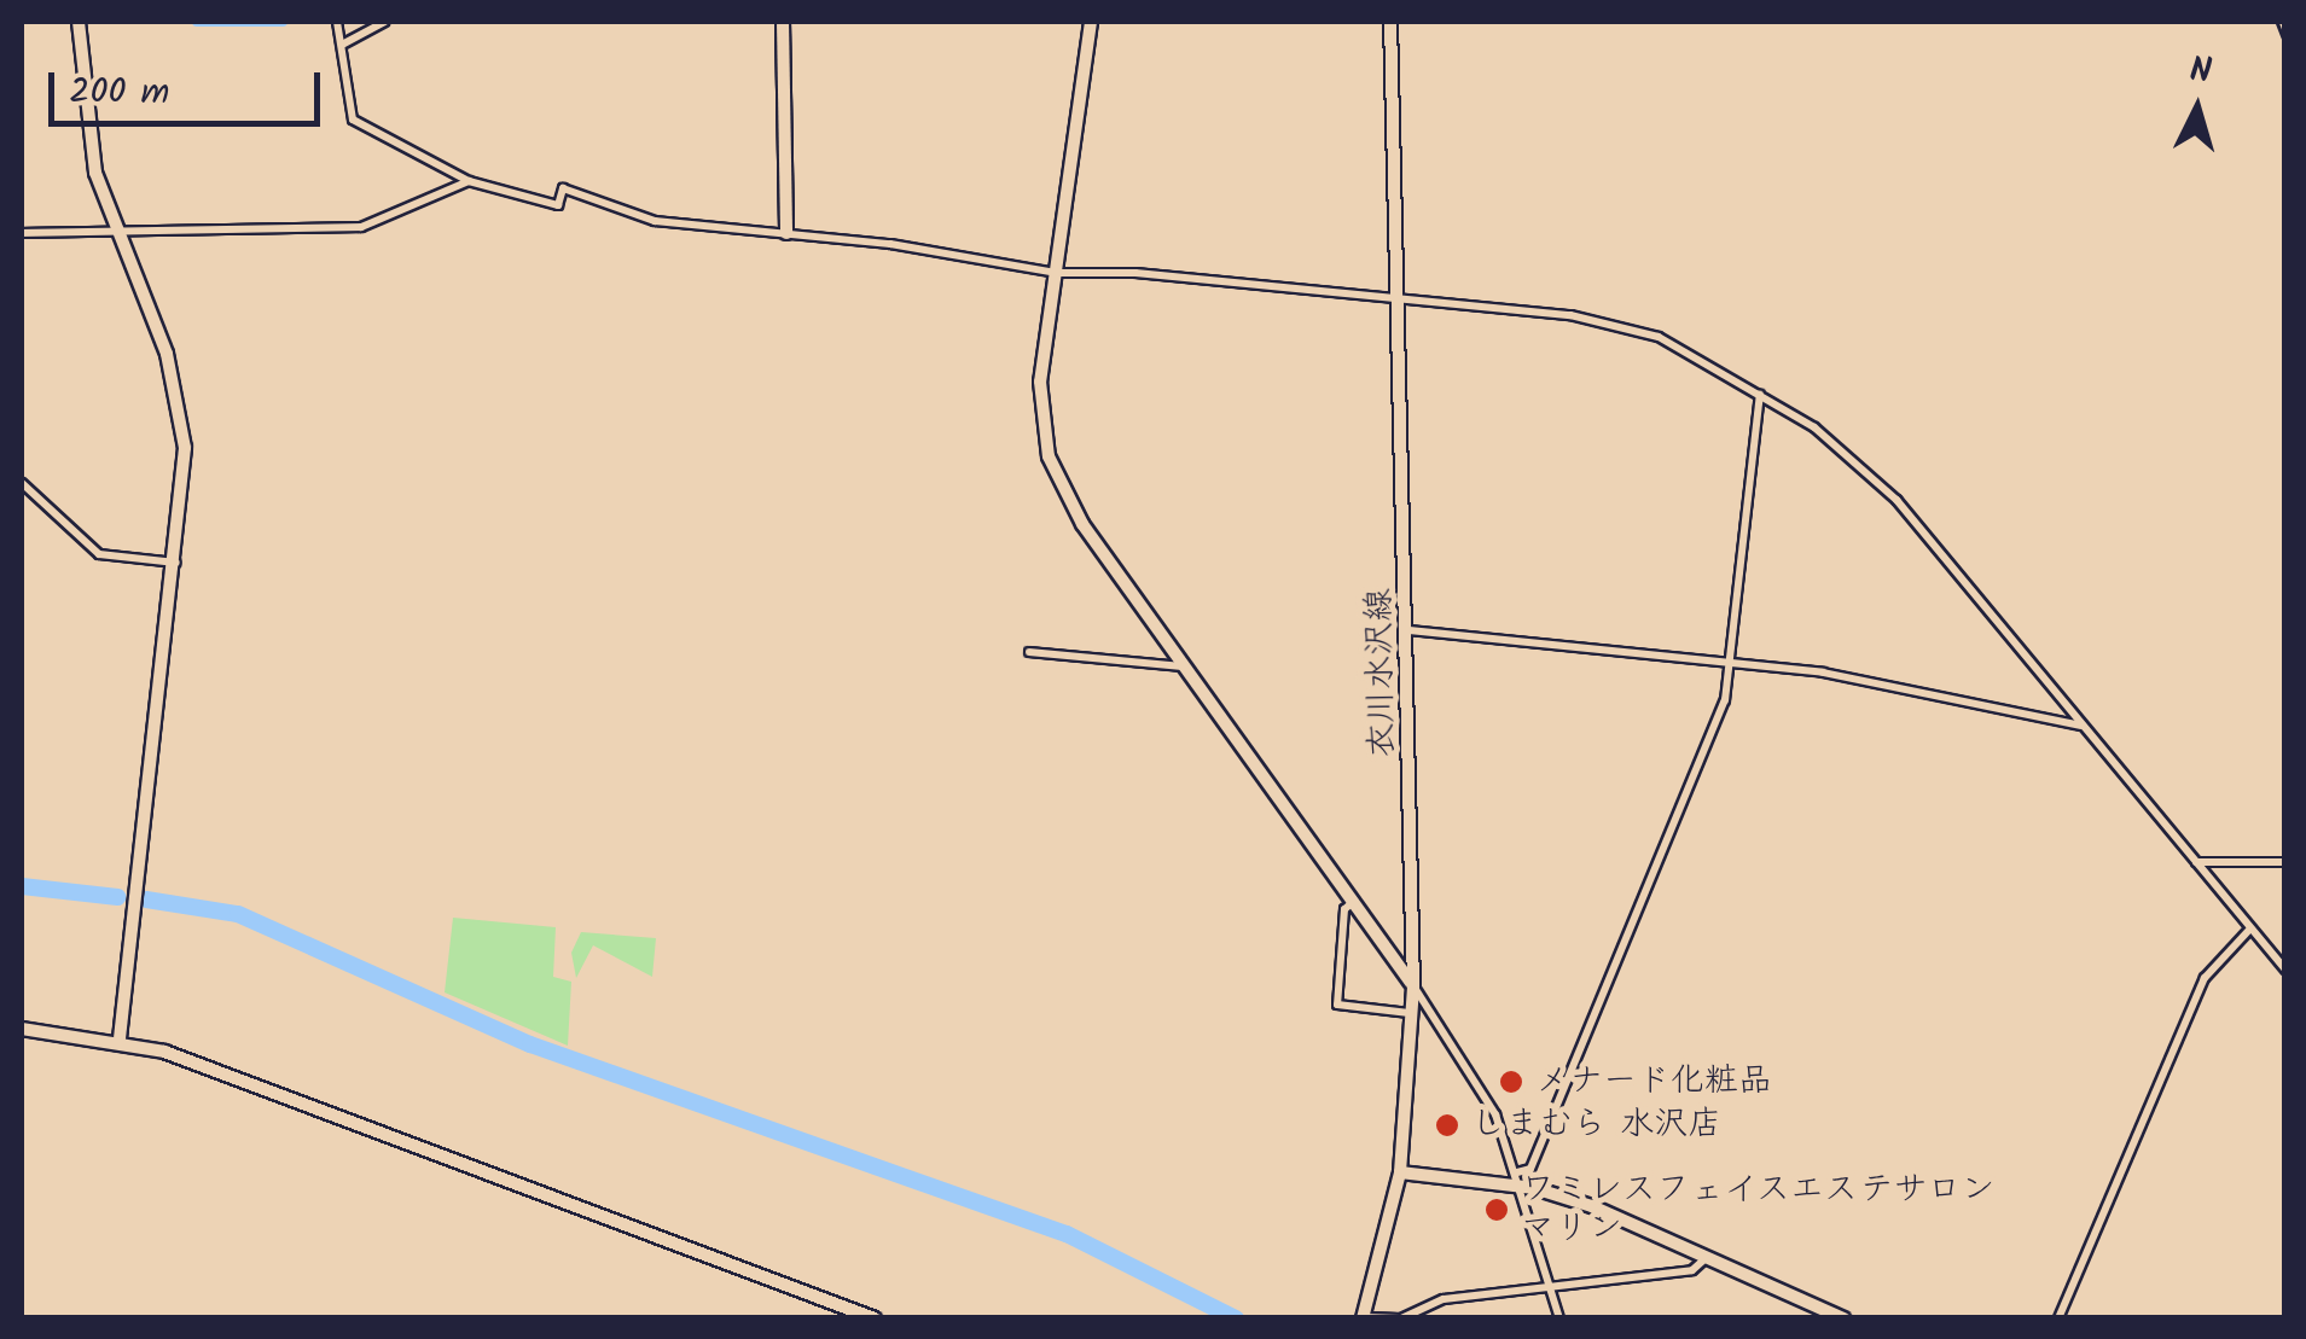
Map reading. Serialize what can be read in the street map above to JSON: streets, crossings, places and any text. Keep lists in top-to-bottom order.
{
  "streets": {
    "street": ["衣川水沢線"]
  },
  "places": ["メナード化粧品", "しまむら 水沢店", "ワミレスフェイスエステサロン マリン"],
  "scale_bar": "200 m",
  "north": "top"
}
